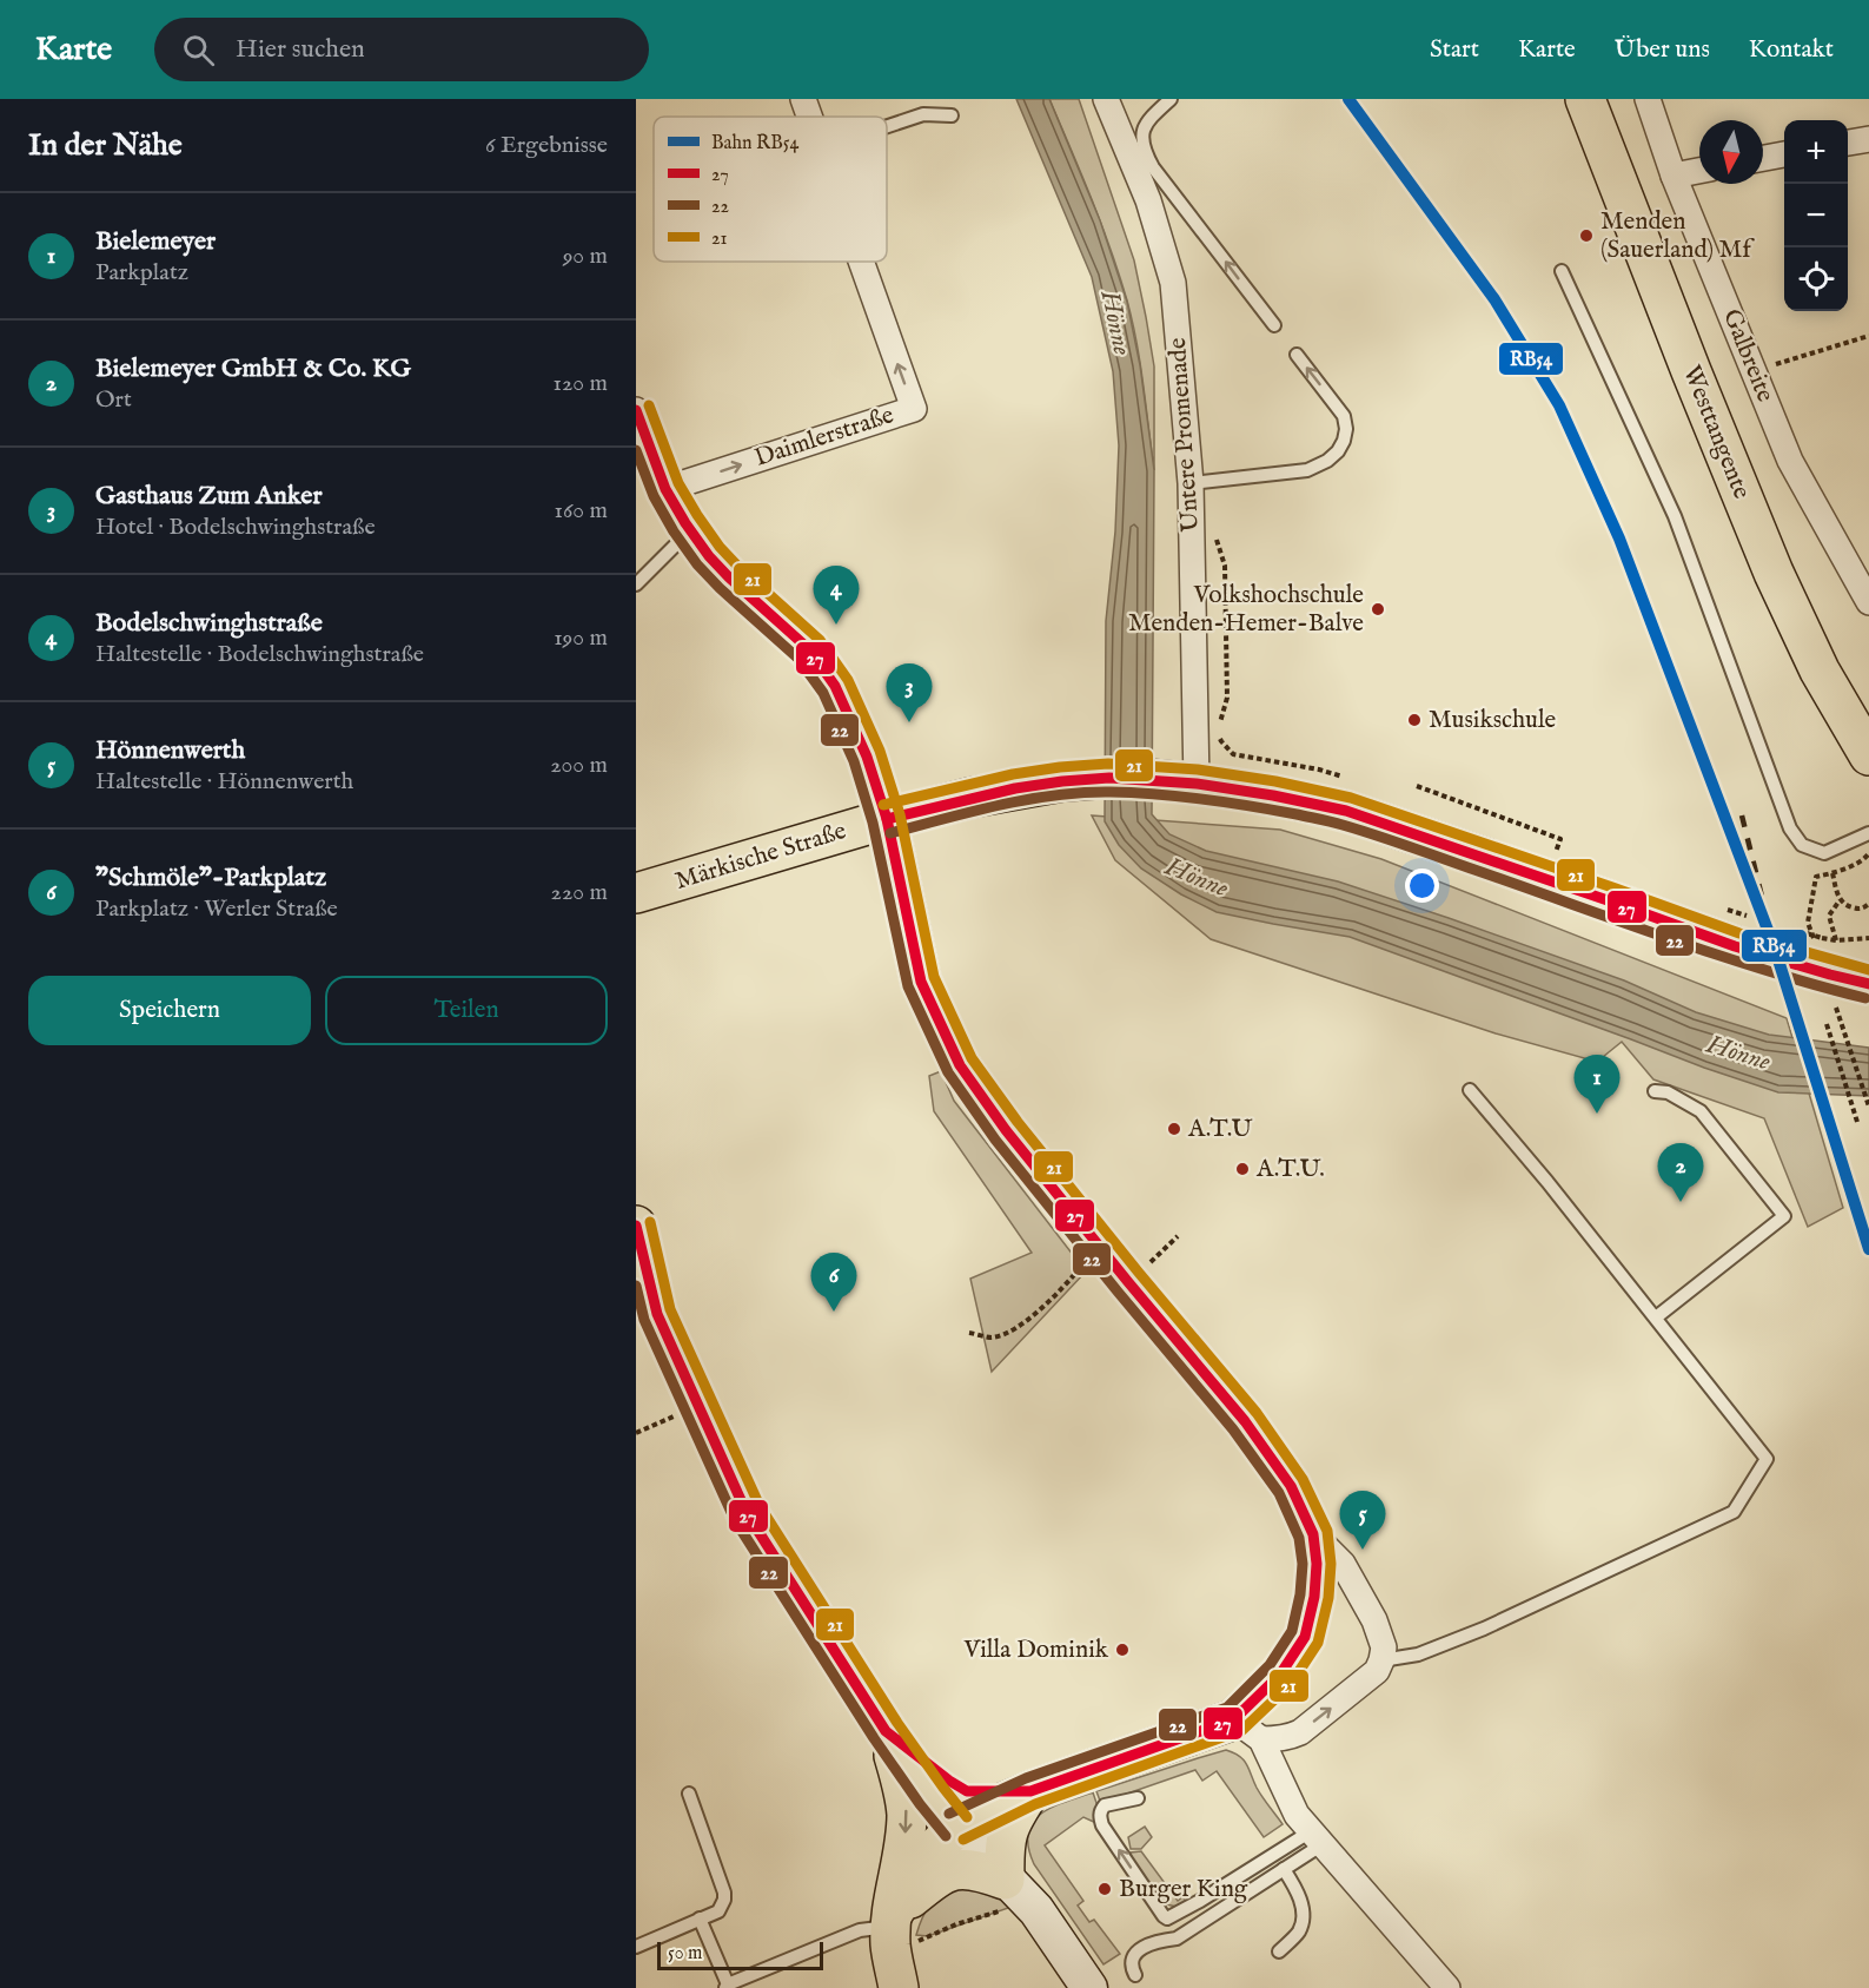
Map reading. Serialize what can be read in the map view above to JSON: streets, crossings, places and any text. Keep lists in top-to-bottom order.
{
  "streets": {
    "main road": ["Westtangente", "Märkische Straße"],
    "street": ["Galbreite", "Untere Promenade", "Daimlerstraße"]
  },
  "crossings": [
    ["Untere Promenade", "Märkische Straße"]
  ],
  "water": ["Hönne"],
  "places": [
    "Menden (Sauerland) Mf",
    "Volkshochschule Menden-Hemer-Balve",
    "Musikschule",
    "A.T.U",
    "A.T.U.",
    "Villa Dominik",
    "Burger King"
  ],
  "lines": [
    "rail line RB54",
    "transit line 21",
    "transit line 27",
    "transit line 22"
  ],
  "legend": [
    "Bahn RB54",
    "27",
    "22",
    "21"
  ],
  "scale_bar": "50 m",
  "north": "bottom",
  "page": {
    "header": "Karte",
    "search": "Hier suchen",
    "nav": [
      "Start",
      "Karte",
      "Über uns",
      "Kontakt"
    ],
    "heading": ["In der Nähe", "6 Ergebnisse"],
    "map_buttons": ["+", "−"],
    "list": [
      {
        "mark": "1",
        "name": "Bielemeyer",
        "note": "Parkplatz",
        "value": "90 m"
      },
      {
        "mark": "2",
        "name": "Bielemeyer GmbH & Co. KG",
        "note": "Ort",
        "value": "120 m"
      },
      {
        "mark": "3",
        "name": "Gasthaus Zum Anker",
        "note": "Hotel · Bodelschwinghstraße",
        "value": "160 m"
      },
      {
        "mark": "4",
        "name": "Bodelschwinghstraße",
        "note": "Haltestelle · Bodelschwinghstraße",
        "value": "190 m"
      },
      {
        "mark": "5",
        "name": "Hönnenwerth",
        "note": "Haltestelle · Hönnenwerth",
        "value": "200 m"
      },
      {
        "mark": "6",
        "name": "\"Schmöle\"-Parkplatz",
        "note": "Parkplatz · Werler Straße",
        "value": "220 m"
      }
    ],
    "pins": [
      "4",
      "3",
      "1",
      "2",
      "6",
      "5"
    ],
    "buttons": ["Speichern", "Teilen"],
    "scale": "50 m"
  }
}
